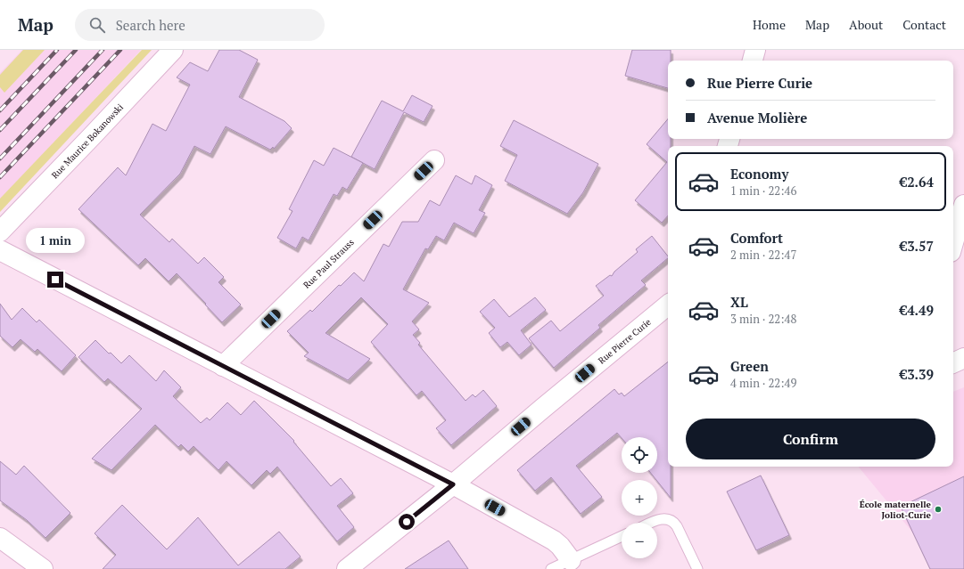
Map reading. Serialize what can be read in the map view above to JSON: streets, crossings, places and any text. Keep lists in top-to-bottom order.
{
  "streets": {
    "street": ["Rue Maurice Bokanowski", "Rue Paul Strauss", "Rue Pierre Curie"]
  },
  "places": ["École maternelle Joliot-Curie"],
  "page": {
    "header": "Map",
    "search": "Search here",
    "nav": [
      "Home",
      "Map",
      "About",
      "Contact"
    ],
    "banner": ["Rue Pierre Curie", "Avenue Molière"],
    "list": [
      {
        "name": "Economy",
        "note": "1 min · 22:46",
        "value": "€2.64"
      },
      {
        "name": "Comfort",
        "note": "2 min · 22:47",
        "value": "€3.57"
      },
      {
        "name": "XL",
        "note": "3 min · 22:48",
        "value": "€4.49"
      },
      {
        "name": "Green",
        "note": "4 min · 22:49",
        "value": "€3.39"
      }
    ],
    "bubble": "1 min",
    "buttons": "Confirm",
    "map_buttons": ["+", "−"]
  }
}
